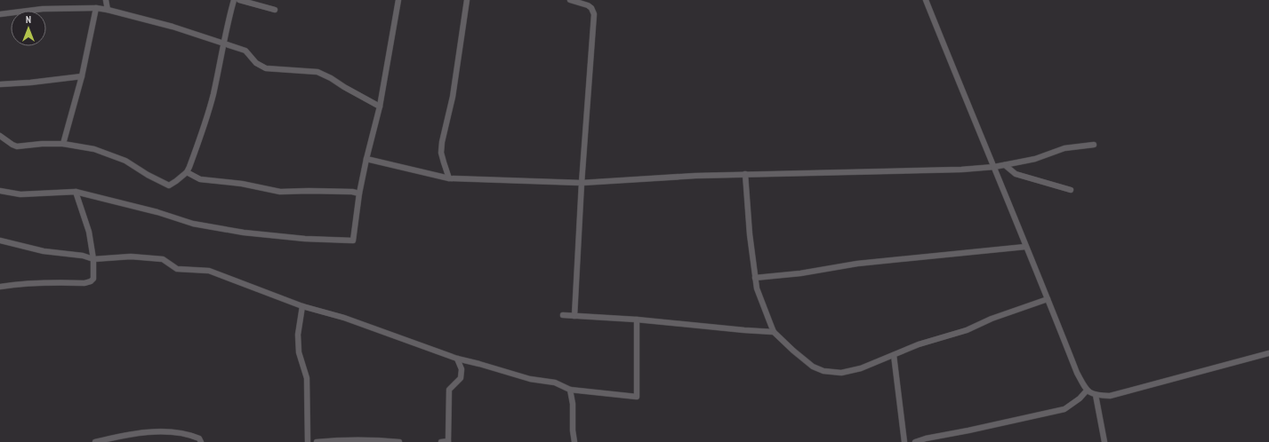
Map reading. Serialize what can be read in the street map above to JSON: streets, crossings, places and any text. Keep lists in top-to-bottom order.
{
  "north": "top"
}
